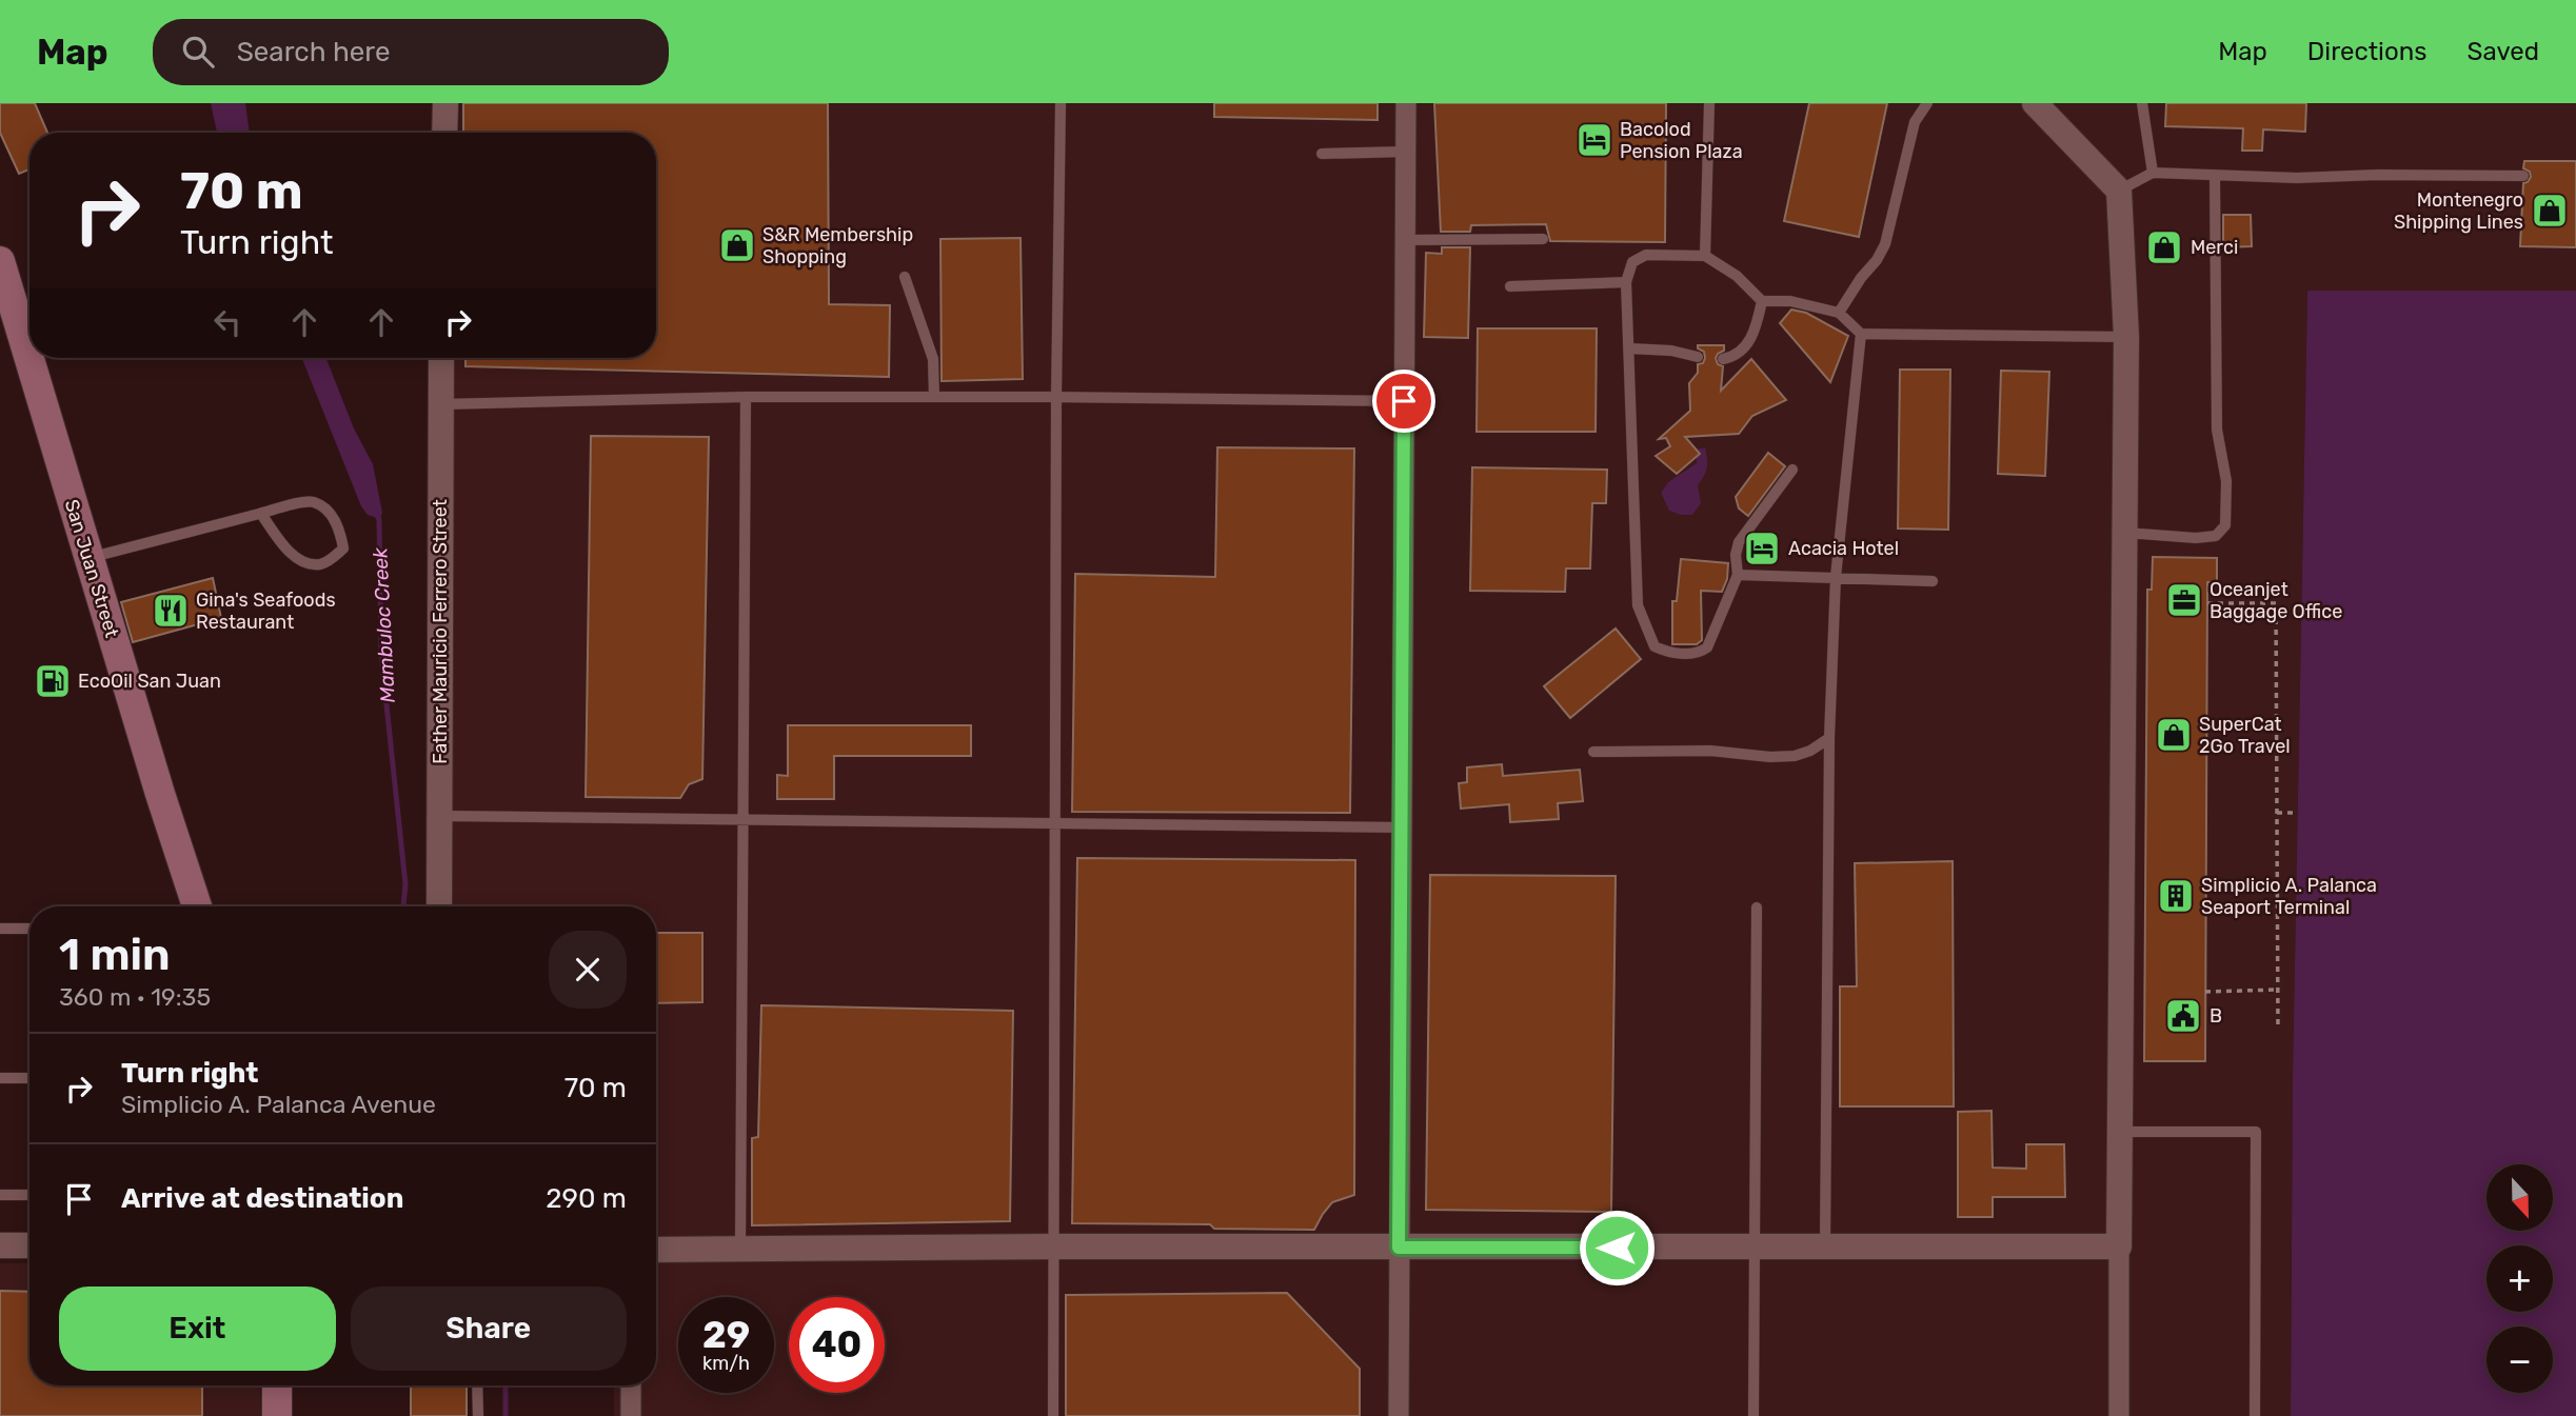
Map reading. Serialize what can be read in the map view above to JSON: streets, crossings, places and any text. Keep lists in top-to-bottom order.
{
  "streets": {
    "main road": ["San Juan Street"],
    "street": ["Father Mauricio Ferrero Street"]
  },
  "water": ["Mambuloc Creek"],
  "places": {
    "hotel": ["Bacolod Pension Plaza", "Acacia Hotel"],
    "shop": [
      "Montenegro Shipping Lines",
      "S&R Membership Shopping",
      "Merci",
      "SuperCat 2Go Travel"
    ],
    "office": ["Oceanjet Baggage Office"],
    "restaurant": ["Gina's Seafoods Restaurant"],
    "fuel station": ["EcoOil San Juan"],
    "building": ["Simplicio A. Palanca Seaport Terminal"],
    "public building": ["B"]
  },
  "north": "bottom",
  "page": {
    "header": "Map",
    "search": "Search here",
    "nav": ["Map", "Directions", "Saved"],
    "turn": ["70 m", "Turn right"],
    "heading": ["1 min", "360 m · 19:35"],
    "list": [
      {
        "name": "Turn right",
        "note": "Simplicio A. Palanca Avenue",
        "value": "70 m"
      },
      {
        "name": "Arrive at destination",
        "value": "290 m"
      }
    ],
    "map_buttons": ["+", "−"],
    "buttons": ["Exit", "Share"],
    "speed": "29 km/h",
    "limit": "40"
  }
}
